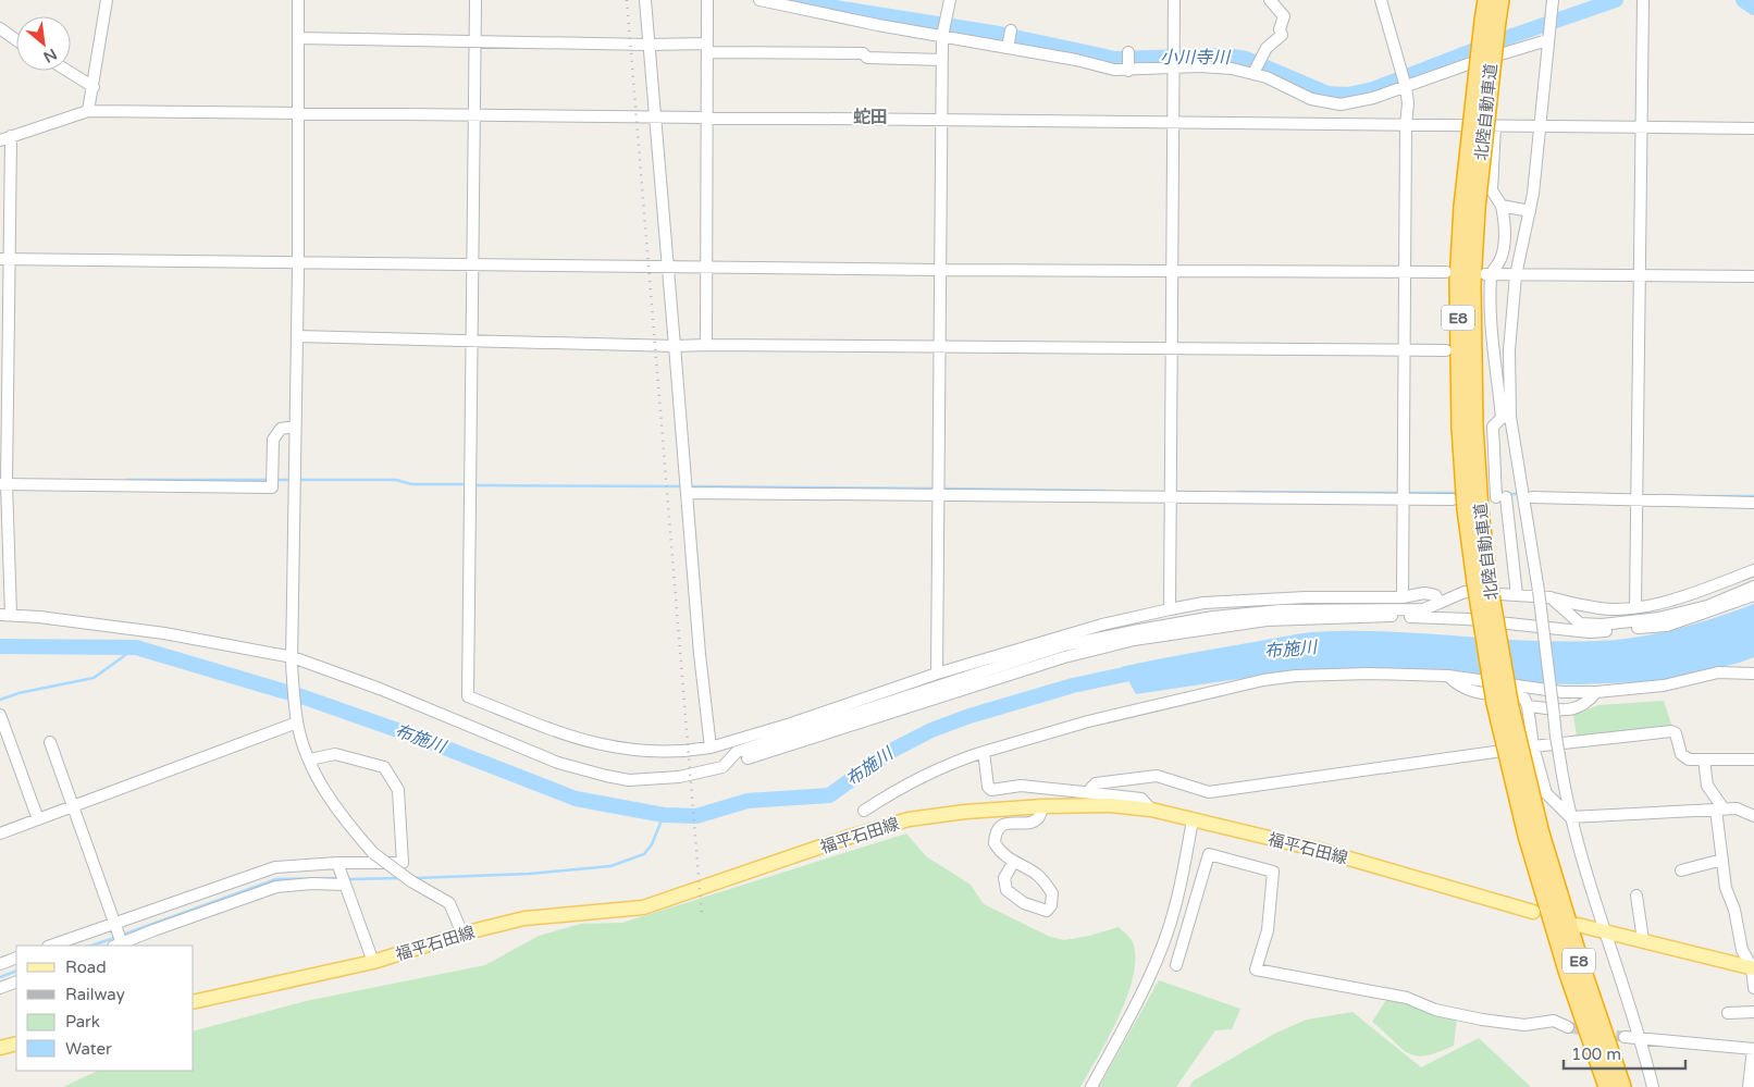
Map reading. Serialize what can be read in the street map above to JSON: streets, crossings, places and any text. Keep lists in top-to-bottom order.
{
  "streets": {
    "highway": ["北陸自動車道", "E8"],
    "main road": ["福平石田線"]
  },
  "districts": ["蛇田"],
  "water": ["小川寺川", "布施川"],
  "legend": [
    "Road",
    "Railway",
    "Park",
    "Water"
  ],
  "scale_bar": "100 m",
  "north": "bottom right"
}
